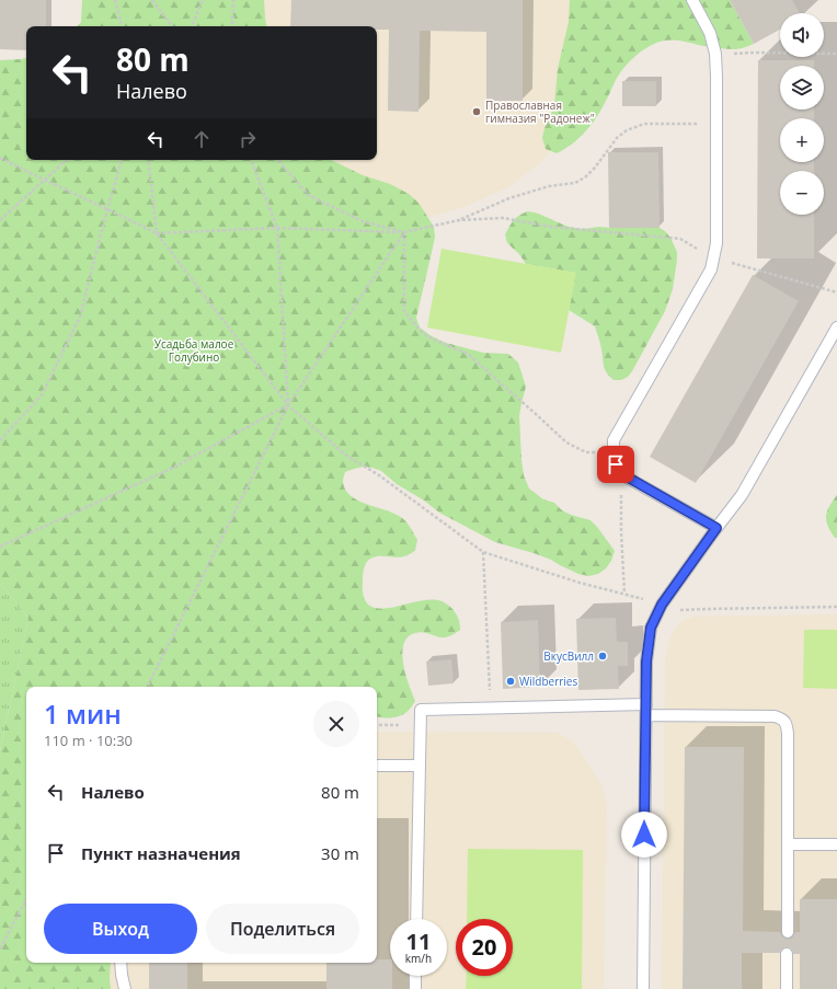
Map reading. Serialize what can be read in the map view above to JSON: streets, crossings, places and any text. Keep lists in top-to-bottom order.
{
  "parks": ["Усадьба малое Голубино"],
  "places": ["Православная гимназия \"Радонеж\"", "ВкусВилл", "Wildberries"],
  "page": {
    "map_buttons": ["+", "−"],
    "turn": ["80 m", "Налево"],
    "heading": ["1 мин", "110 m · 10:30"],
    "list": [
      {
        "name": "Налево",
        "value": "80 m"
      },
      {
        "name": "Пункт назначения",
        "value": "30 m"
      }
    ],
    "buttons": ["Выход", "Поделиться"],
    "speed": "11 km/h",
    "limit": "20"
  }
}
